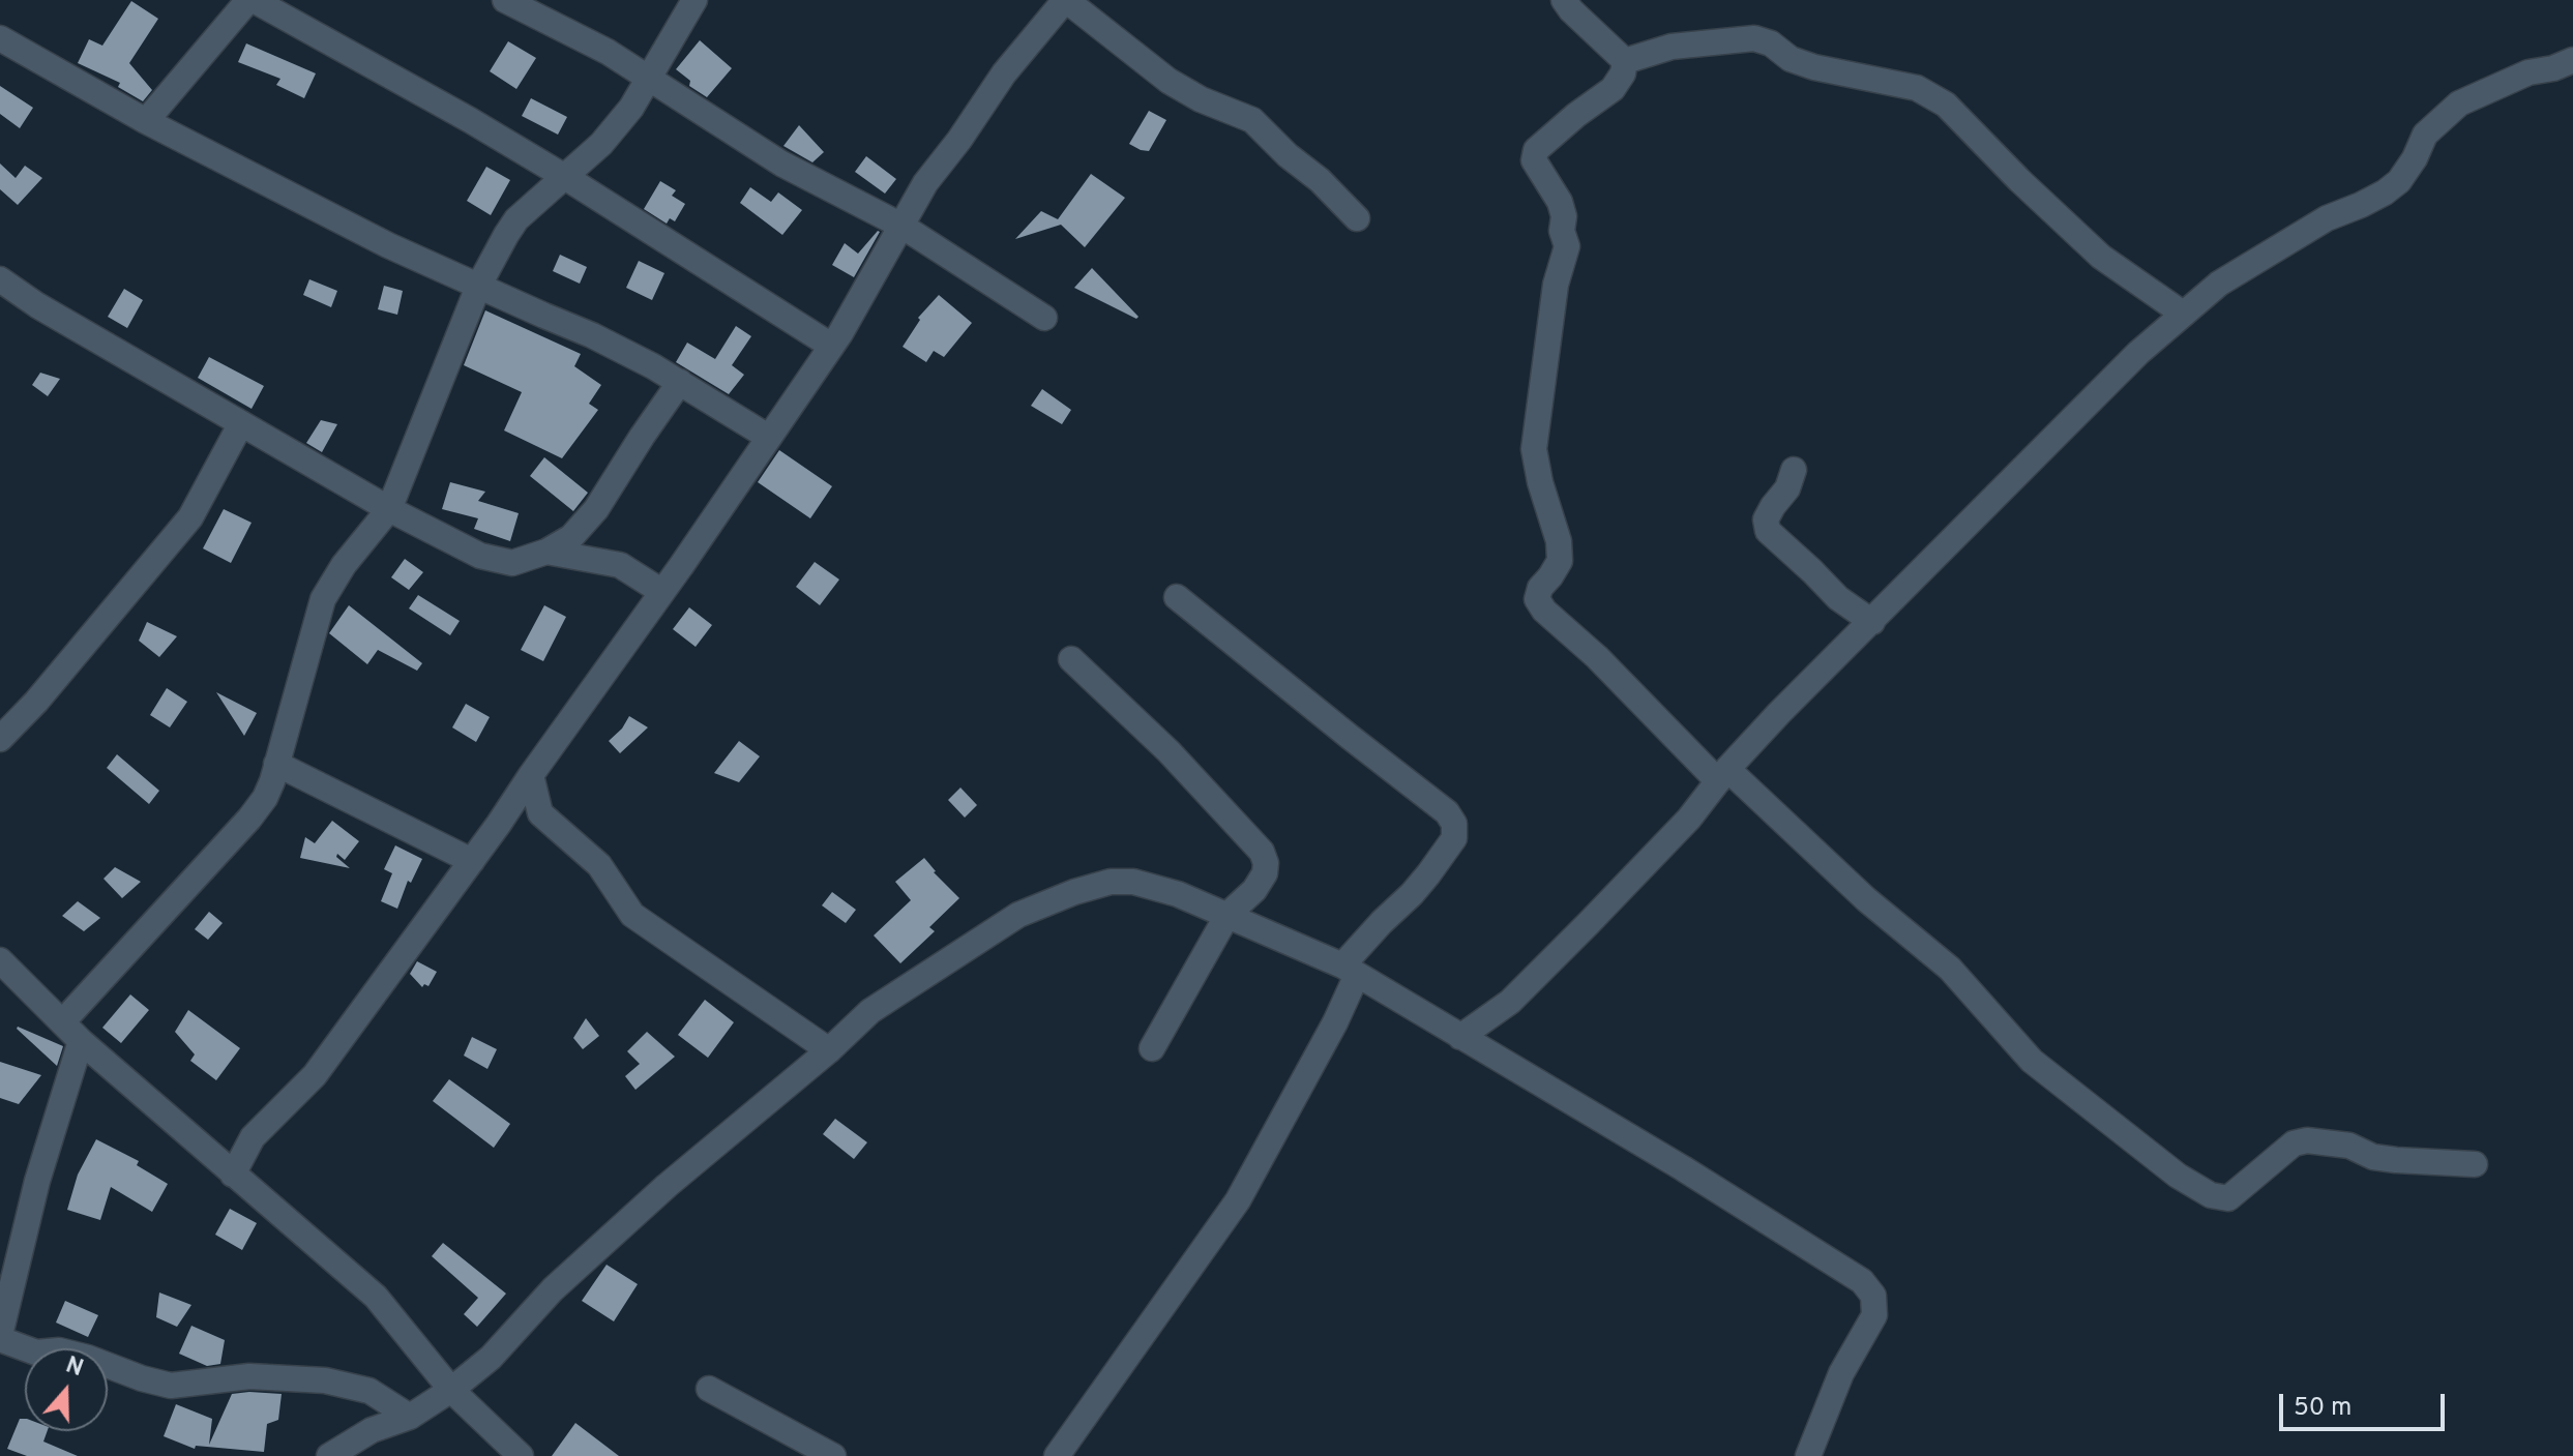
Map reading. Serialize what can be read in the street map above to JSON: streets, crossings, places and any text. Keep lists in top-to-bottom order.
{
  "scale_bar": "50 m",
  "north": "top"
}
